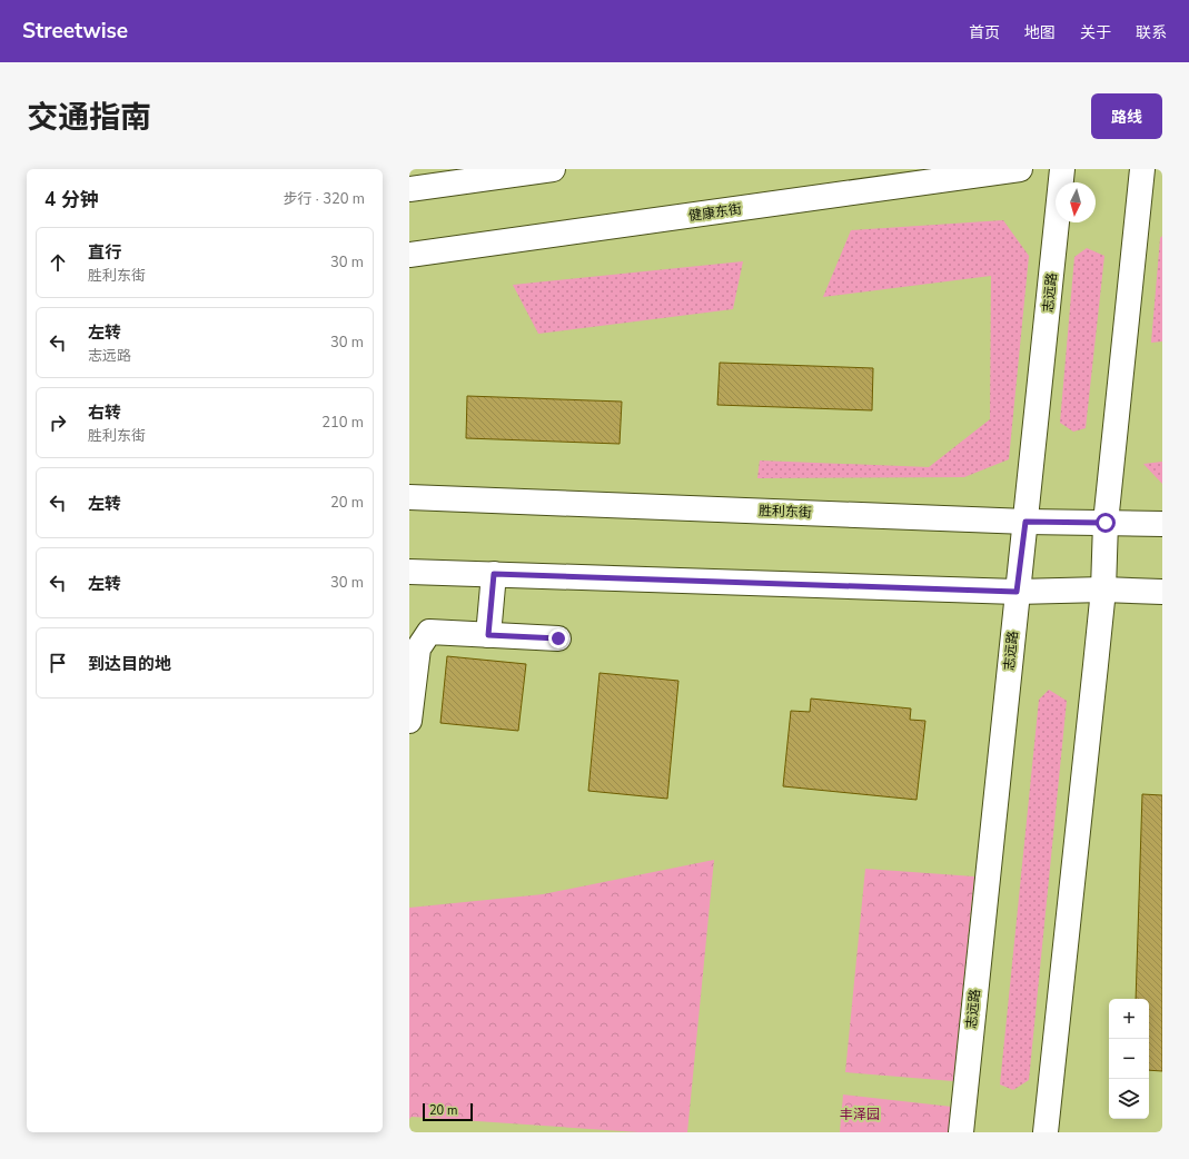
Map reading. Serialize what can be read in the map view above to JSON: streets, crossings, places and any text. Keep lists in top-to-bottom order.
{
  "streets": {
    "main road": ["健康东街", "志远路", "胜利东街"]
  },
  "crossings": [
    ["志远路", "胜利东街"]
  ],
  "parks": ["丰泽园"],
  "scale_bar": "20 m",
  "north": "bottom",
  "page": {
    "header": "Streetwise",
    "nav": [
      "首页",
      "地图",
      "关于",
      "联系"
    ],
    "title": "交通指南",
    "buttons": "路线",
    "heading": ["4 分钟", "步行 · 320 m"],
    "list": [
      ["直行", "胜利东街", "30 m"],
      ["左转", "志远路", "30 m"],
      ["右转", "胜利东街", "210 m"],
      ["左转", "20 m"],
      ["左转", "30 m"],
      "到达目的地"
    ],
    "map_buttons": ["+", "−"],
    "scale": "20 m"
  }
}
